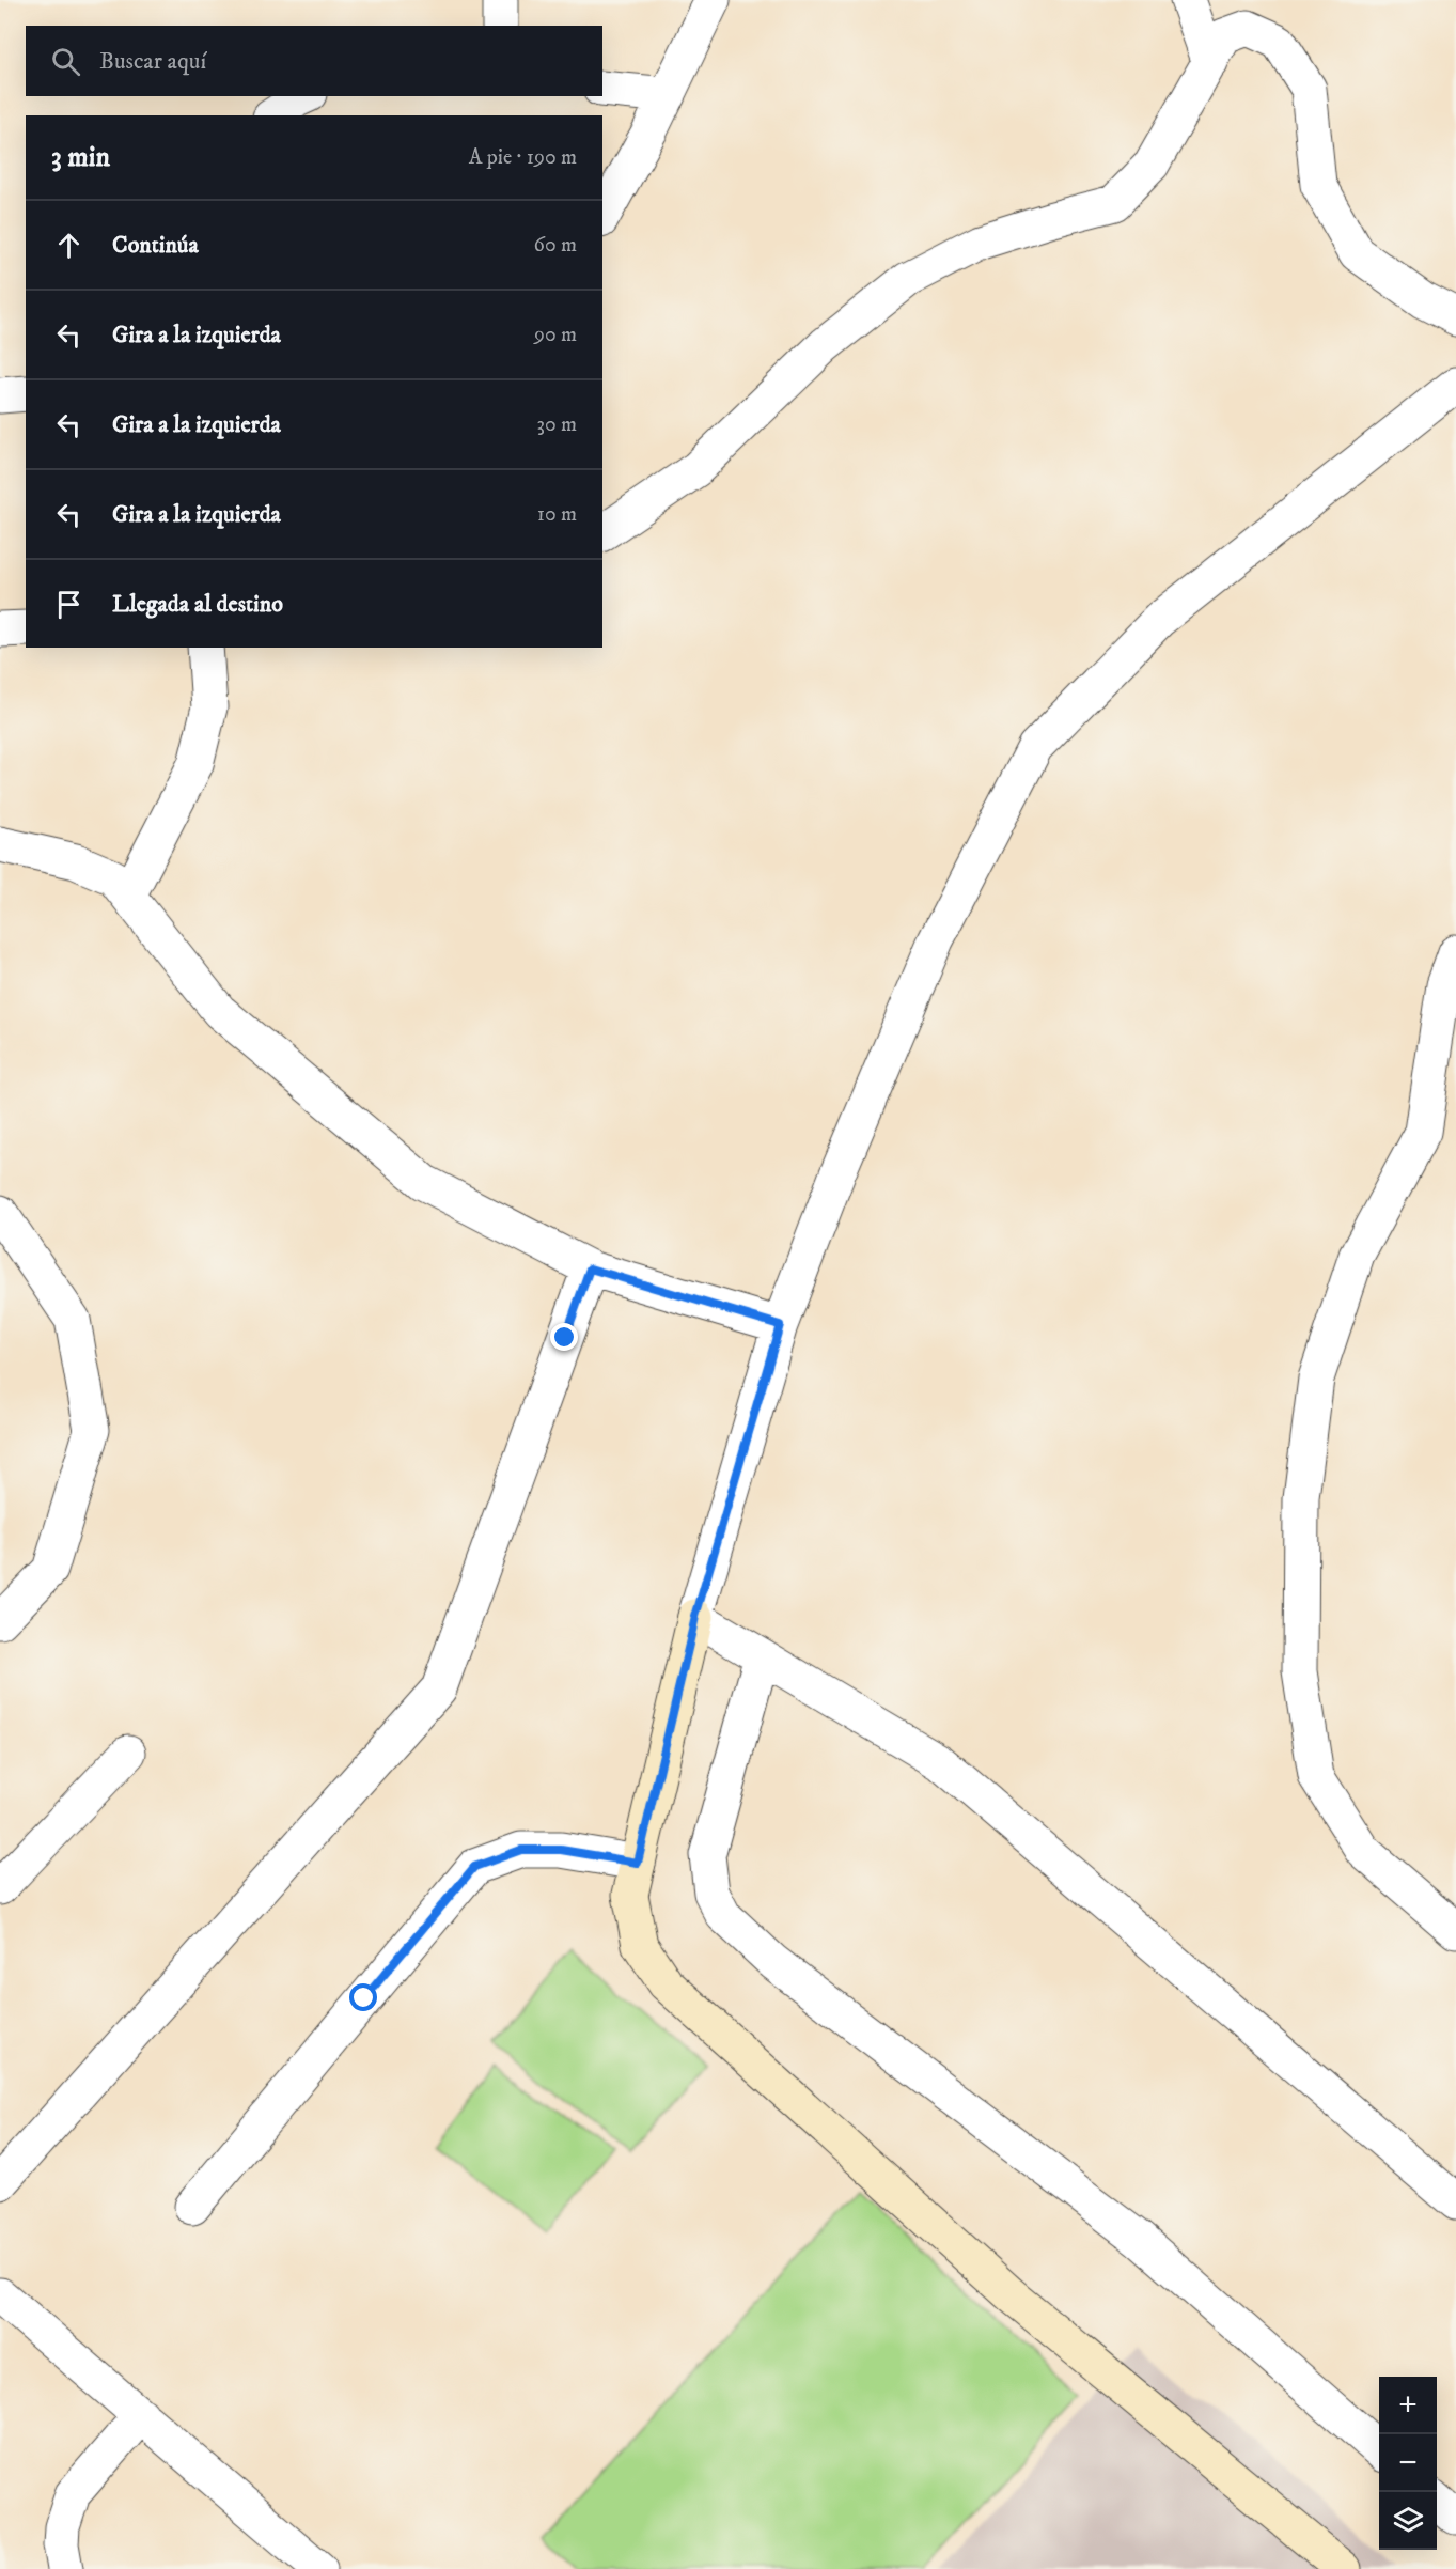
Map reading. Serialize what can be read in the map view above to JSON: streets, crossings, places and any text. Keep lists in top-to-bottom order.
{
  "page": {
    "search": "Buscar aquí",
    "heading": ["3 min", "A pie · 190 m"],
    "list": [
      ["Continúa", "60 m"],
      ["Gira a la izquierda", "90 m"],
      ["Gira a la izquierda", "30 m"],
      ["Gira a la izquierda", "10 m"],
      "Llegada al destino"
    ],
    "map_buttons": ["+", "−"]
  }
}
